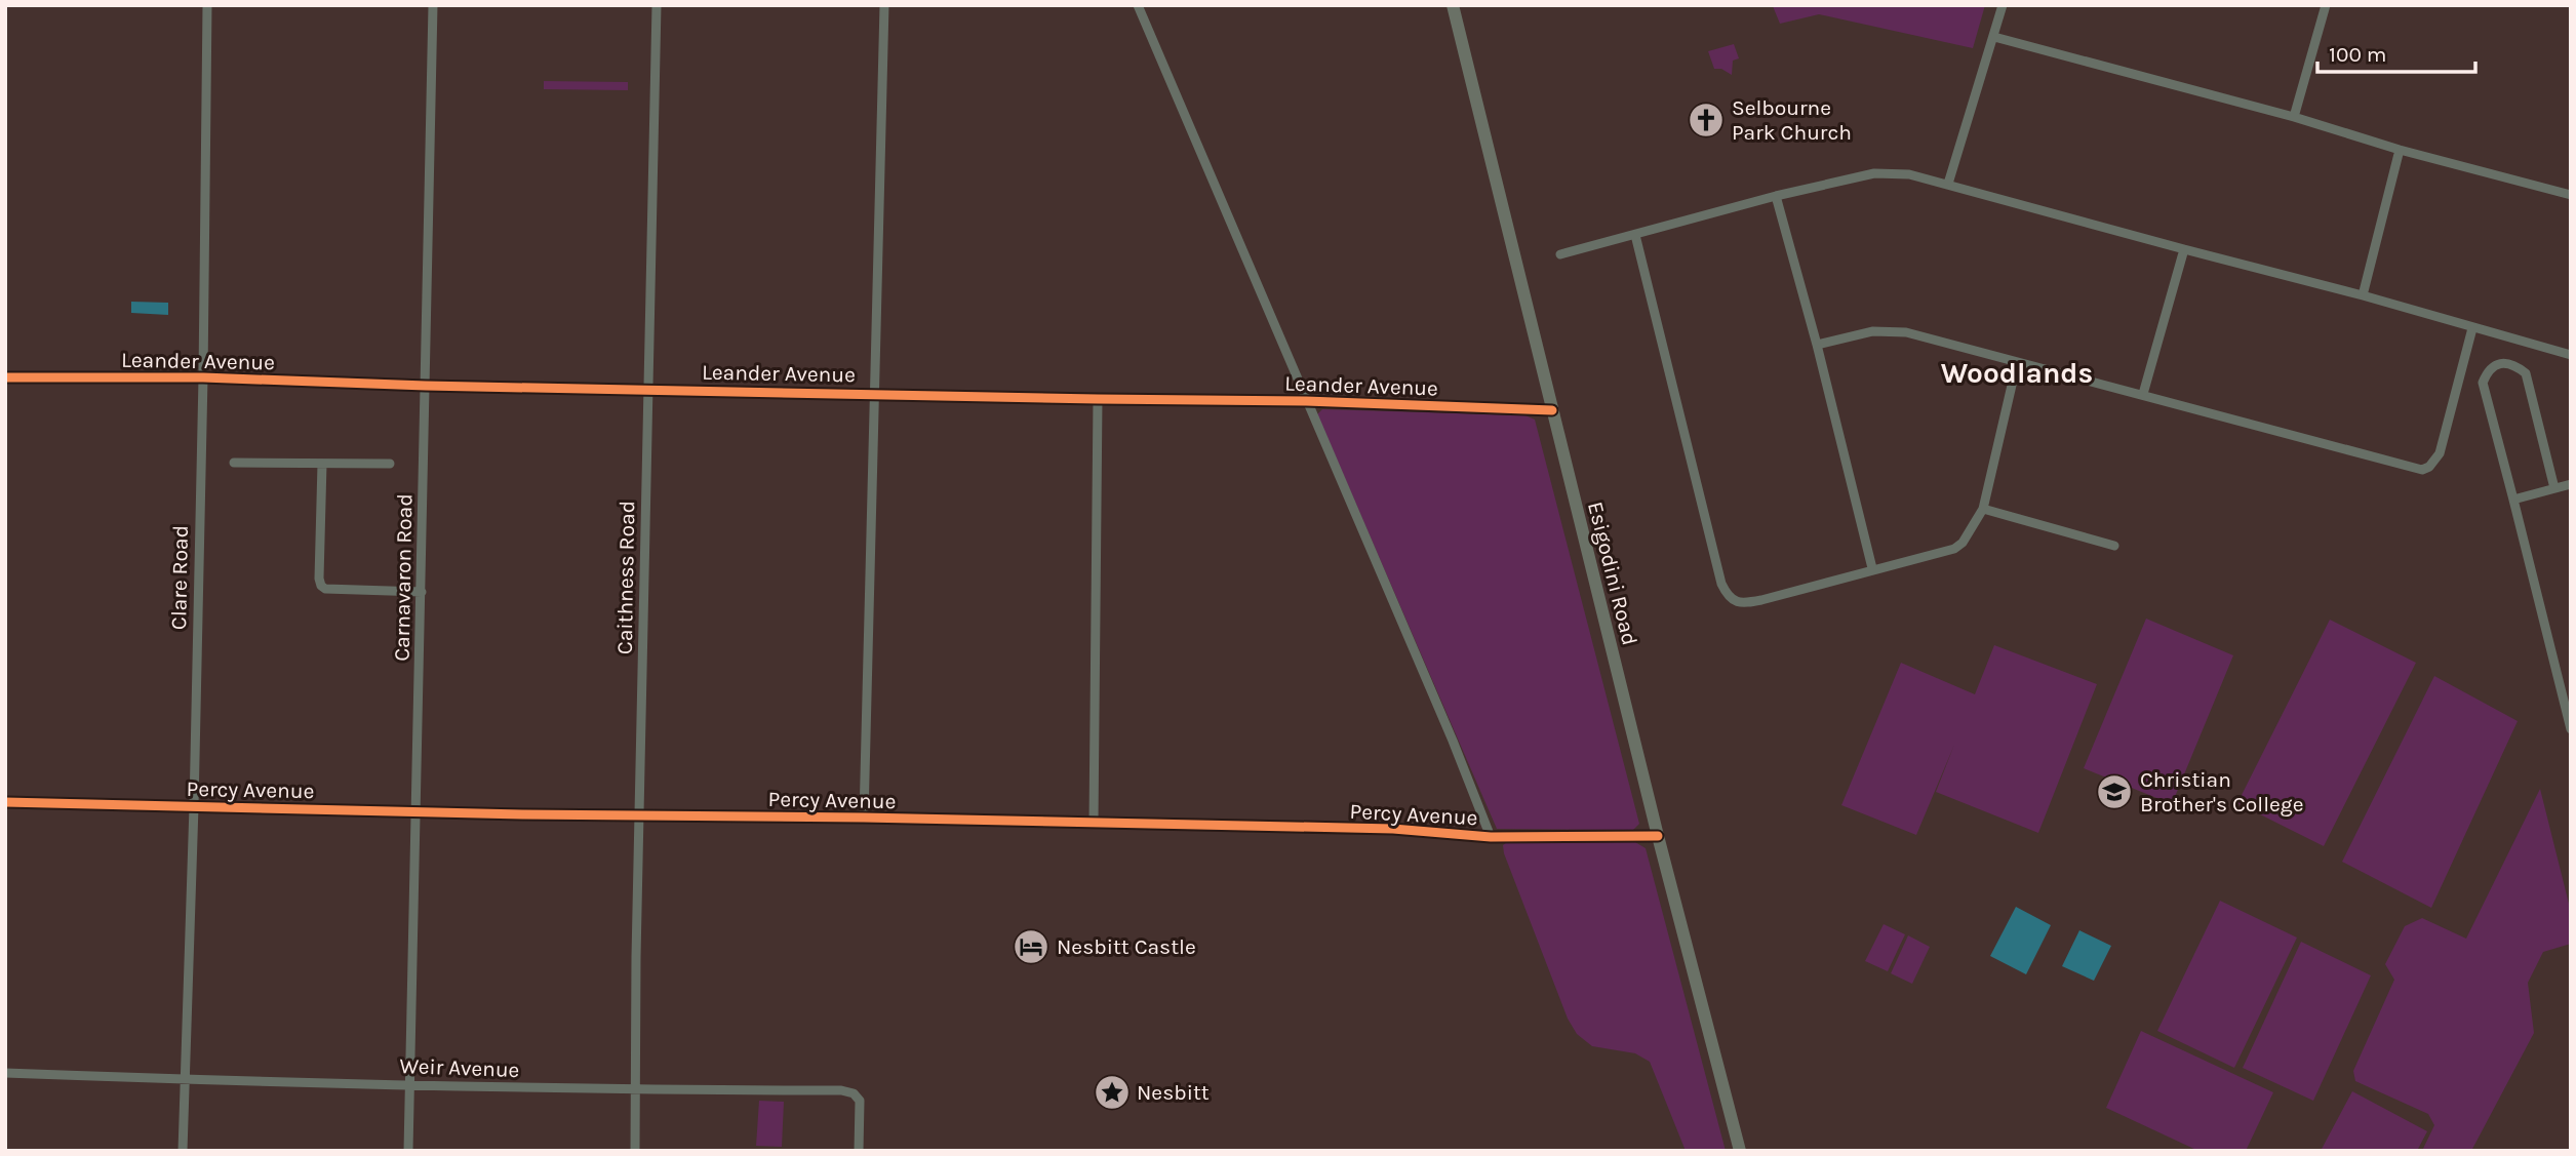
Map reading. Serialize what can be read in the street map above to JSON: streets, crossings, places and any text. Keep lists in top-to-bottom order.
{
  "streets": {
    "main road": ["Esigodini Road"],
    "street": [
      "Leander Avenue",
      "Clare Road",
      "Carnavaron Road",
      "Caithness Road",
      "Percy Avenue",
      "Weir Avenue"
    ]
  },
  "crossings": [
    ["Leander Avenue", "Esigodini Road"],
    ["Leander Avenue", "Clare Road"],
    ["Leander Avenue", "Carnavaron Road"],
    ["Leander Avenue", "Caithness Road"],
    ["Esigodini Road", "Percy Avenue"],
    ["Clare Road", "Percy Avenue"],
    ["Clare Road", "Weir Avenue"],
    ["Carnavaron Road", "Percy Avenue"],
    ["Carnavaron Road", "Weir Avenue"],
    ["Caithness Road", "Percy Avenue"],
    ["Caithness Road", "Weir Avenue"]
  ],
  "districts": ["Woodlands"],
  "places": {
    "church": ["Selbourne Park Church"],
    "school or university": ["Christian Brother's College"],
    "hotel": ["Nesbitt Castle"],
    "place": ["Nesbitt"]
  },
  "scale_bar": "100 m"
}
